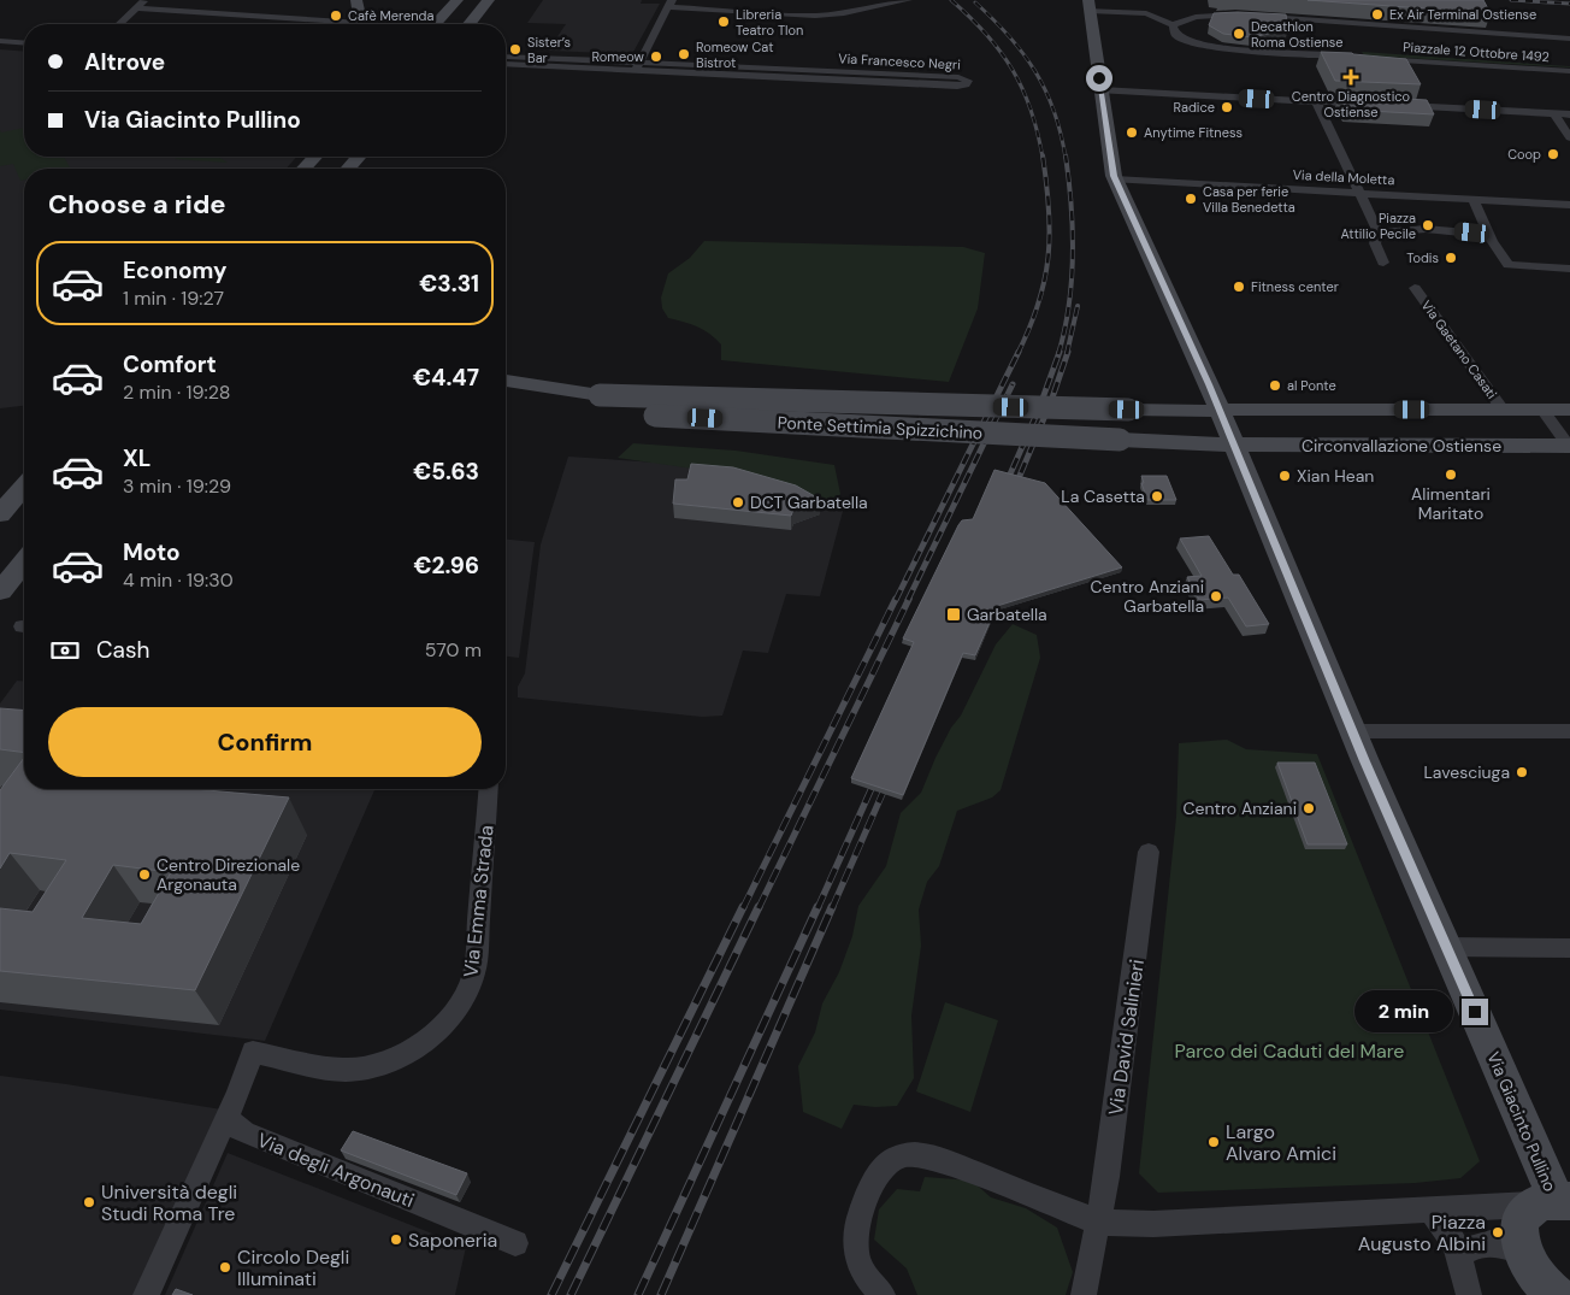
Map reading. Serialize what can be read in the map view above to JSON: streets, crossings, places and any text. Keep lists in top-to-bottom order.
{
  "streets": {
    "main road": ["Ponte Settimia Spizzichino", "Circonvallazione Ostiense", "Via Giacinto Pullino"],
    "street": [
      "Piazzale 12 Ottobre 1492",
      "Via Francesco Negri",
      "Via della Moletta",
      "Via Gaetano Casati",
      "Via Emma Strada",
      "Via David Salinieri",
      "Via degli Argonauti"
    ]
  },
  "crossings": [
    ["Via della Moletta", "Via Giacinto Pullino"],
    ["Ponte Settimia Spizzichino", "Circonvallazione Ostiense"],
    ["Ponte Settimia Spizzichino", "Via Giacinto Pullino"],
    ["Circonvallazione Ostiense", "Via Giacinto Pullino"],
    ["Via Emma Strada", "Via degli Argonauti"]
  ],
  "parks": ["Parco dei Caduti del Mare"],
  "places": {
    "other": [
      "Ex Air Terminal Ostiense",
      "Cafè Merenda",
      "Libreria Teatro Tlon",
      "Decathlon Roma Ostiense",
      "Sister’s Bar",
      "Romeow Cat Bistrot",
      "Romeow",
      "Radice",
      "Anytime Fitness",
      "Coop",
      "Casa per ferie Villa Benedetta",
      "Piazza Attilio Pecile",
      "Todis",
      "Fitness center",
      "al Ponte",
      "Alimentari Maritato",
      "Xian Hean",
      "La Casetta",
      "DCT Garbatella",
      "Centro Anziani Garbatella",
      "Lavesciuga",
      "Centro Anziani",
      "Centro Direzionale Argonauta",
      "Largo Alvaro Amici",
      "Università degli Studi Roma Tre",
      "Piazza Augusto Albini",
      "Saponeria",
      "Circolo Degli Illuminati"
    ],
    "health": ["Centro Diagnostico Ostiense"],
    "transit": ["Garbatella"]
  },
  "page": {
    "banner": ["Altrove", "Via Giacinto Pullino"],
    "heading": "Choose a ride",
    "list": [
      {
        "name": "Economy",
        "note": "1 min · 19:27",
        "value": "€3.31"
      },
      {
        "name": "Comfort",
        "note": "2 min · 19:28",
        "value": "€4.47"
      },
      {
        "name": "XL",
        "note": "3 min · 19:29",
        "value": "€5.63"
      },
      {
        "name": "Moto",
        "note": "4 min · 19:30",
        "value": "€2.96"
      }
    ],
    "pay": ["Cash", "570 m"],
    "buttons": "Confirm",
    "bubble": "2 min"
  }
}
